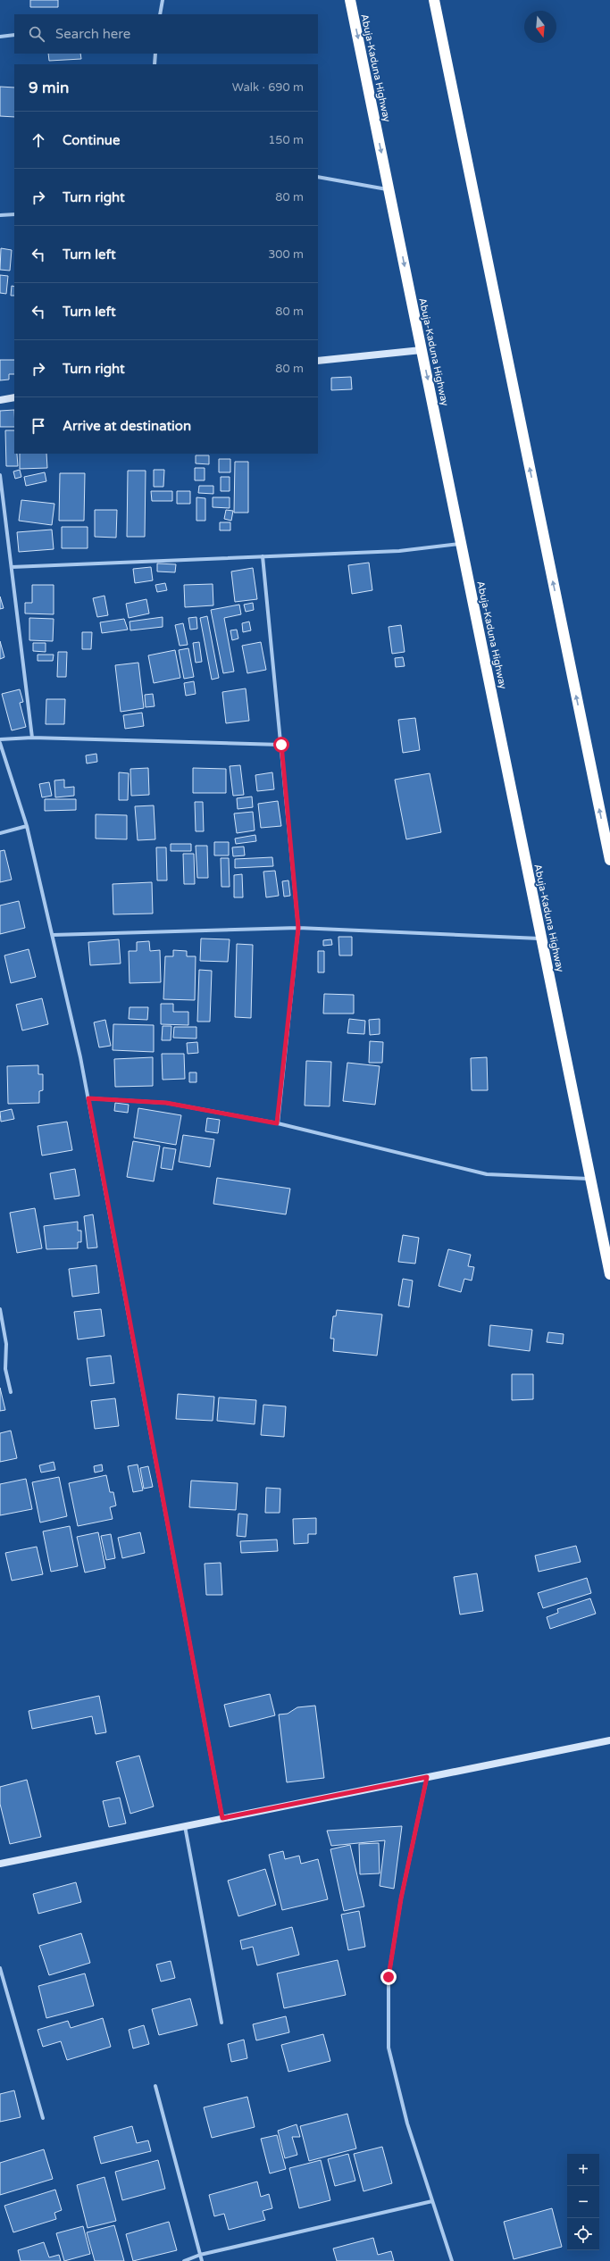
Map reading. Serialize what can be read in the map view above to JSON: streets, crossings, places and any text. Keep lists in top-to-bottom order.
{
  "streets": {
    "highway": ["Abuja-Kaduna Highway"]
  },
  "north": "bottom",
  "page": {
    "search": "Search here",
    "heading": ["9 min", "Walk · 690 m"],
    "list": [
      ["Continue", "150 m"],
      ["Turn right", "80 m"],
      ["Turn left", "300 m"],
      ["Turn left", "80 m"],
      ["Turn right", "80 m"],
      "Arrive at destination"
    ],
    "map_buttons": ["+", "−"]
  }
}
